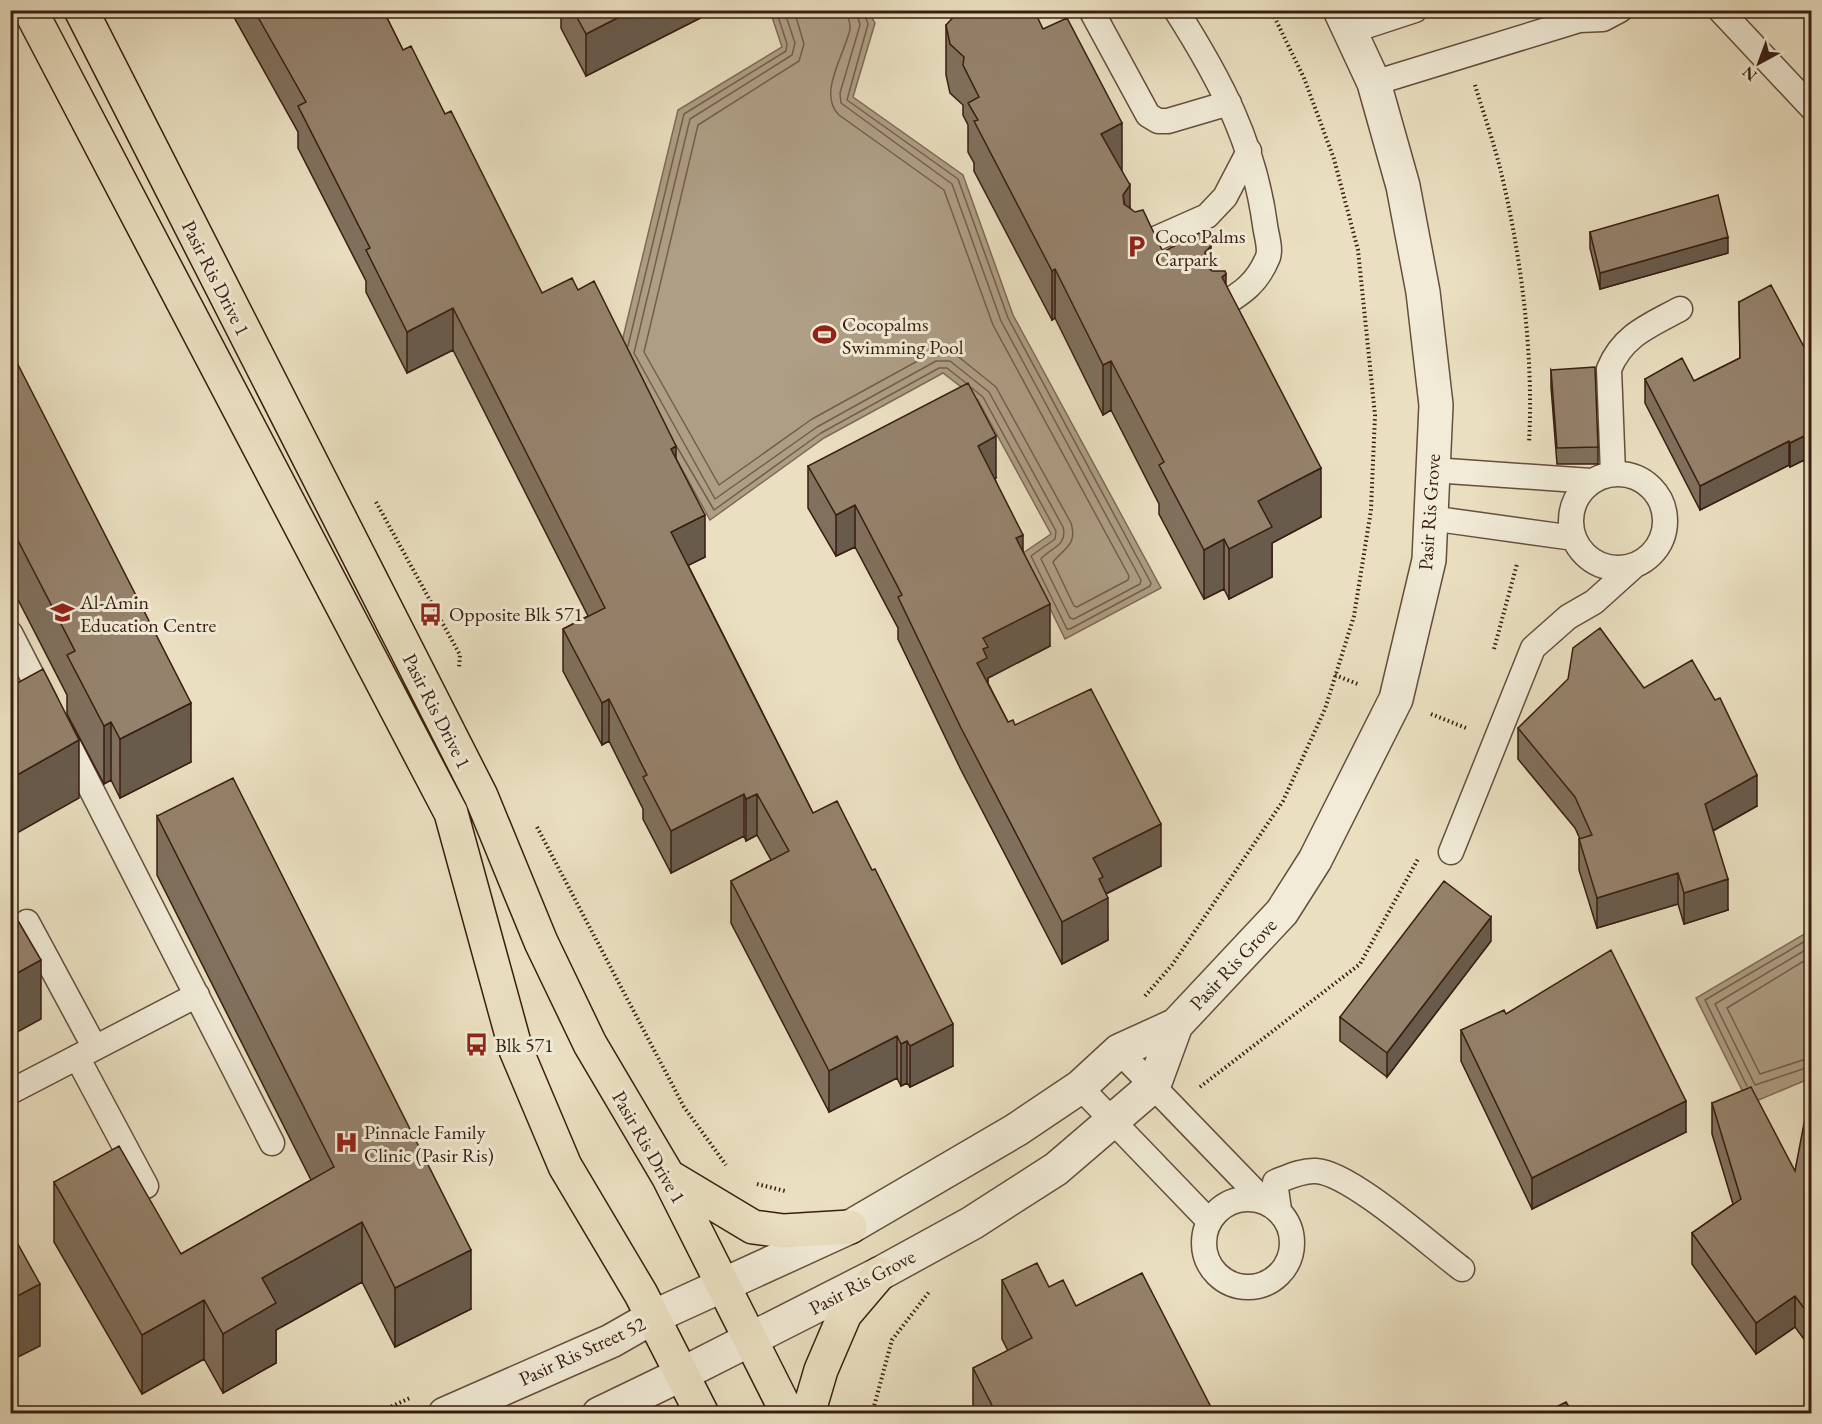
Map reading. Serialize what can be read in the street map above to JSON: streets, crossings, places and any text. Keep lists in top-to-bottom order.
{
  "streets": {
    "main road": ["Pasir Ris Drive 1"],
    "street": ["Pasir Ris Grove", "Pasir Ris Street 52"]
  },
  "crossings": [
    ["Pasir Ris Drive 1", "Pasir Ris Grove"],
    ["Pasir Ris Drive 1", "Pasir Ris Street 52"],
    ["Pasir Ris Grove", "Pasir Ris Street 52"]
  ],
  "places": {
    "parking": ["Coco Palms Carpark"],
    "sports": ["Cocopalms Swimming Pool"],
    "school or university": ["Al-Amin Education Centre"],
    "bus stop": ["Opposite Blk 571", "Blk 571"],
    "hospital": ["Pinnacle Family Clinic (Pasir Ris)"]
  },
  "north": "bottom left"
}
